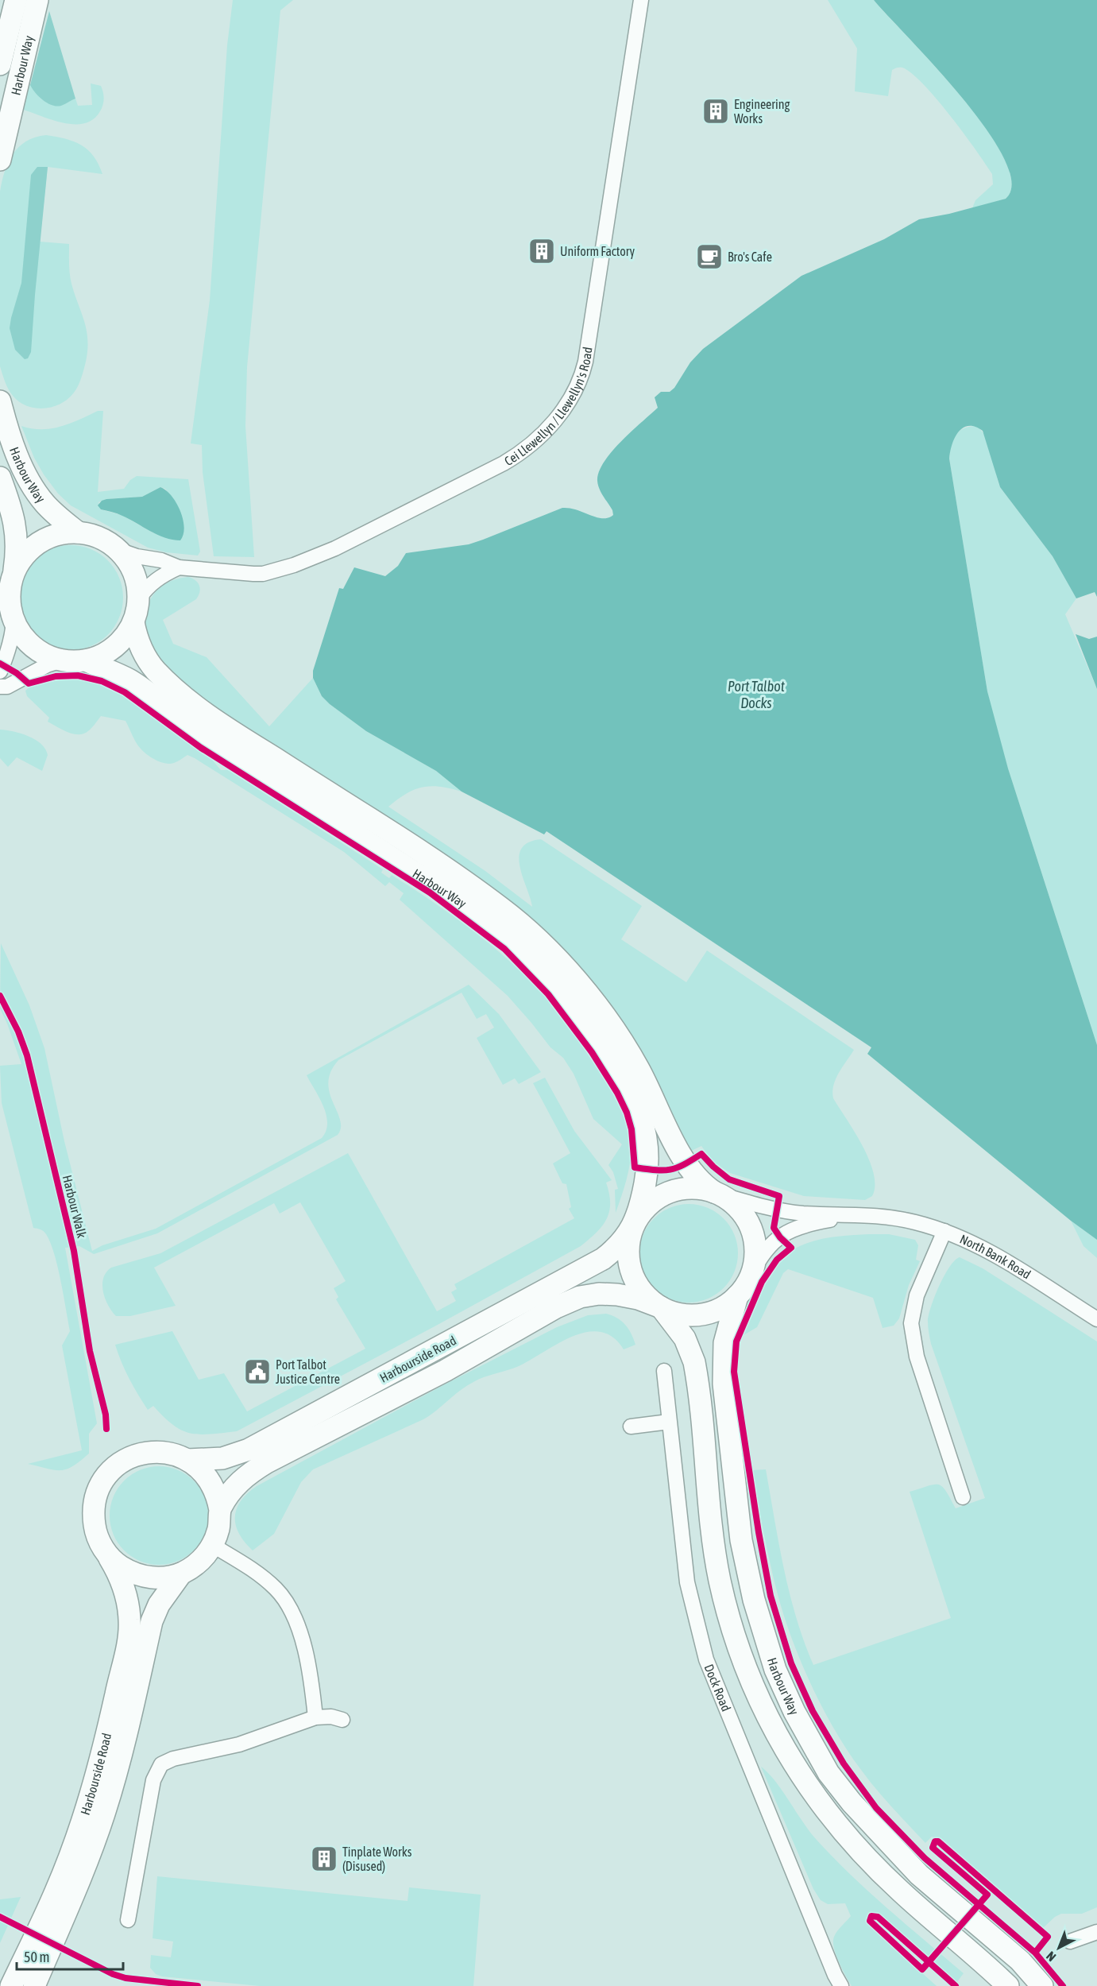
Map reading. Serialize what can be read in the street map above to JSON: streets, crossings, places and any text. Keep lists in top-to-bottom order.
{
  "streets": {
    "main road": ["Harbour Way", "Harbourside Road"],
    "street": ["Cei Llewellyn / Llewellyn's Road", "North Bank Road", "Dock Road"],
    "cycle path": ["Harbour Walk"]
  },
  "crossings": [
    ["Harbour Way", "Cei Llewellyn / Llewellyn's Road"],
    ["Harbour Way", "North Bank Road"],
    ["Harbour Way", "Harbourside Road"],
    ["North Bank Road", "Harbourside Road"]
  ],
  "water": ["Port Talbot Docks"],
  "places": {
    "building": ["Engineering Works", "Uniform Factory", "Tinplate Works (Disused)"],
    "cafe": ["Bro's Cafe"],
    "public building": ["Port Talbot Justice Centre"]
  },
  "scale_bar": "50 m",
  "north": "bottom left"
}
